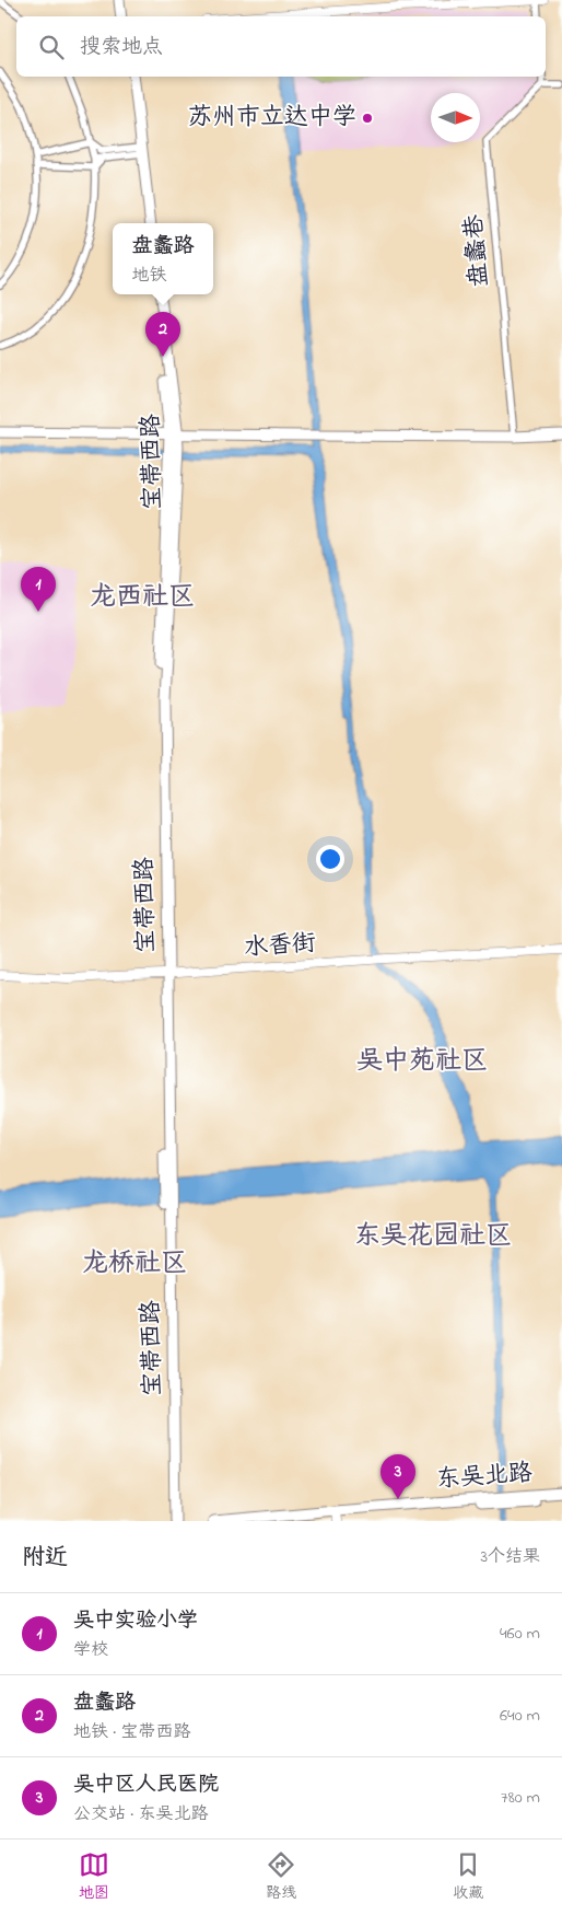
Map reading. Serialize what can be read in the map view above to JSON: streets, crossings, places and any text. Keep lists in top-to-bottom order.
{
  "streets": {
    "main road": ["宝带西路", "东吴北路"],
    "street": ["盘蠡巷", "水香街"]
  },
  "crossings": [
    ["宝带西路", "水香街"]
  ],
  "districts": [
    "龙西社区",
    "吴中苑社区",
    "东吴花园社区",
    "龙桥社区"
  ],
  "places": ["苏州市立达中学"],
  "north": "right",
  "page": {
    "search": "搜索地点",
    "popup": ["盘蠡路", "地铁"],
    "pins": ["2", "1", "3"],
    "heading": ["附近", "3个结果"],
    "list": [
      {
        "mark": "1",
        "name": "吴中实验小学",
        "note": "学校",
        "value": "460 m"
      },
      {
        "mark": "2",
        "name": "盘蠡路",
        "note": "地铁 · 宝带西路",
        "value": "640 m"
      },
      {
        "mark": "3",
        "name": "吴中区人民医院",
        "note": "公交站 · 东吴北路",
        "value": "780 m"
      }
    ],
    "nav": ["地图", "路线", "收藏"]
  }
}
